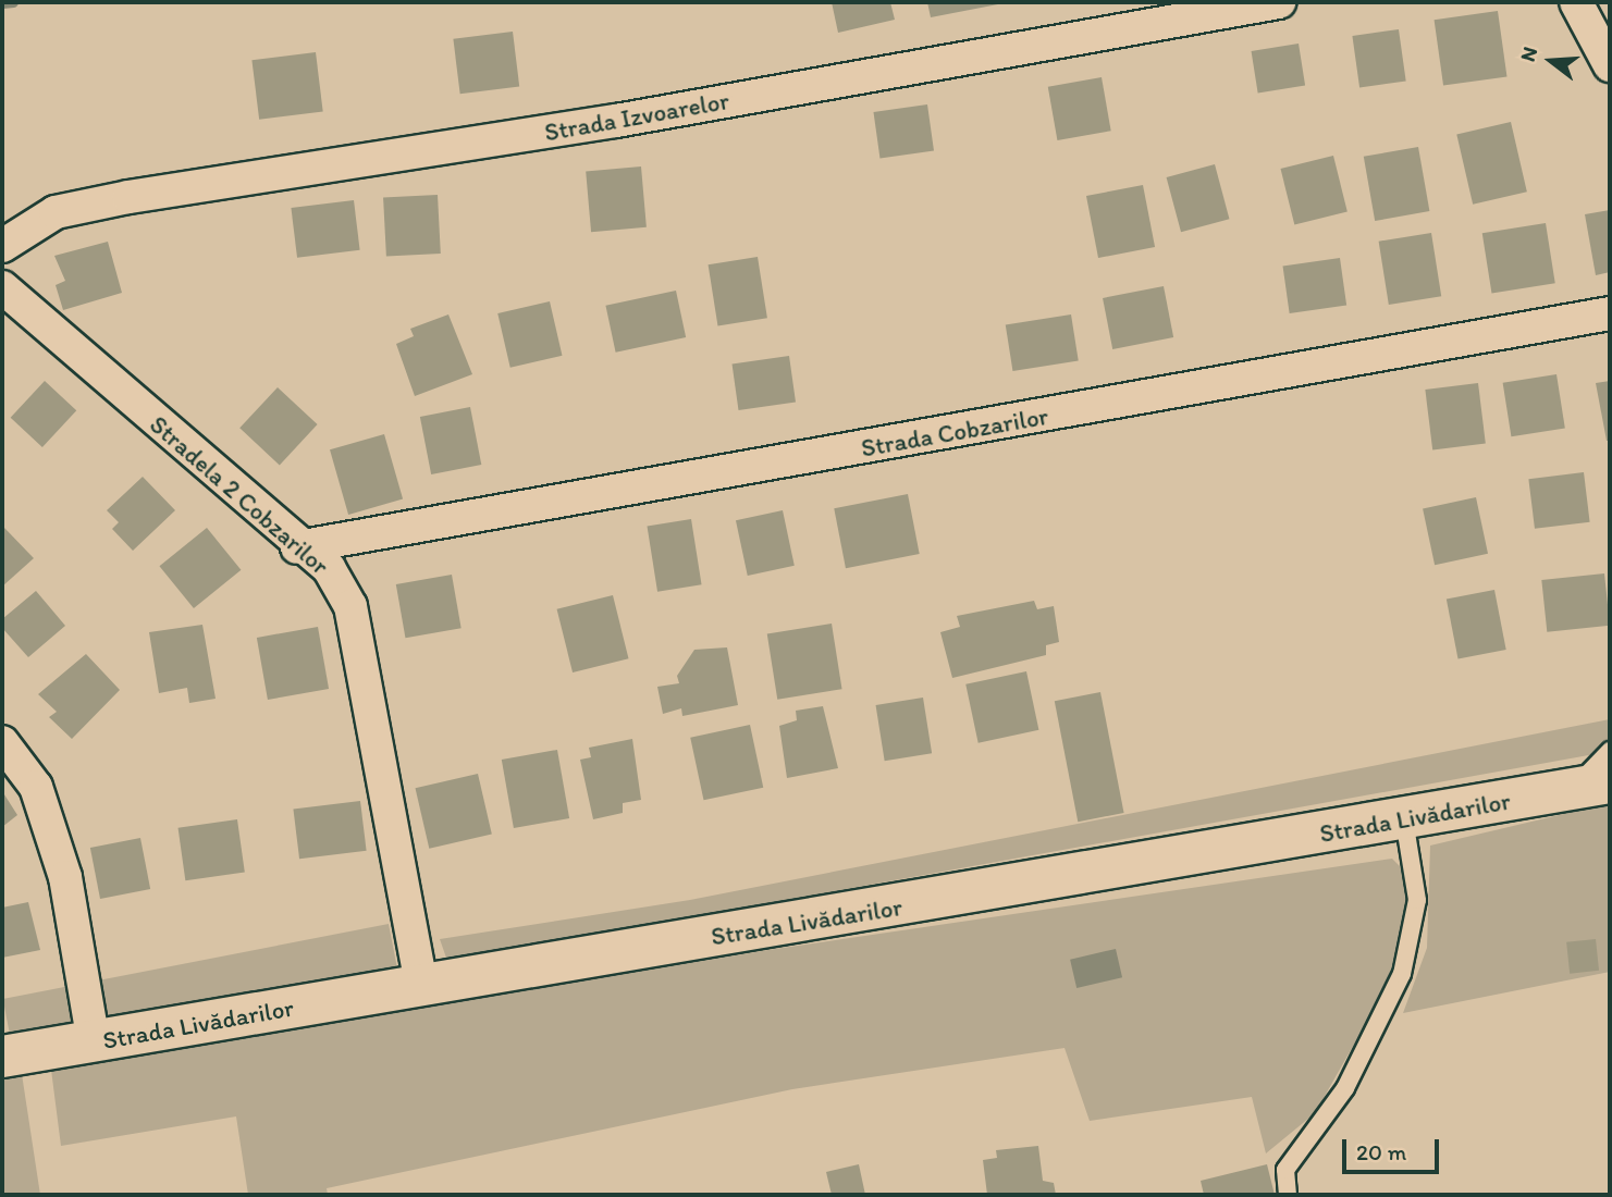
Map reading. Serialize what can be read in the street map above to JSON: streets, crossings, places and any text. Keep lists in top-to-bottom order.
{
  "streets": {
    "street": [
      "Strada Izvoarelor",
      "Strada Cobzarilor",
      "Stradela 2 Cobzarilor",
      "Strada Livădarilor"
    ]
  },
  "crossings": [
    ["Strada Cobzarilor", "Stradela 2 Cobzarilor"],
    ["Stradela 2 Cobzarilor", "Strada Livădarilor"]
  ],
  "scale_bar": "20 m",
  "north": "left"
}
